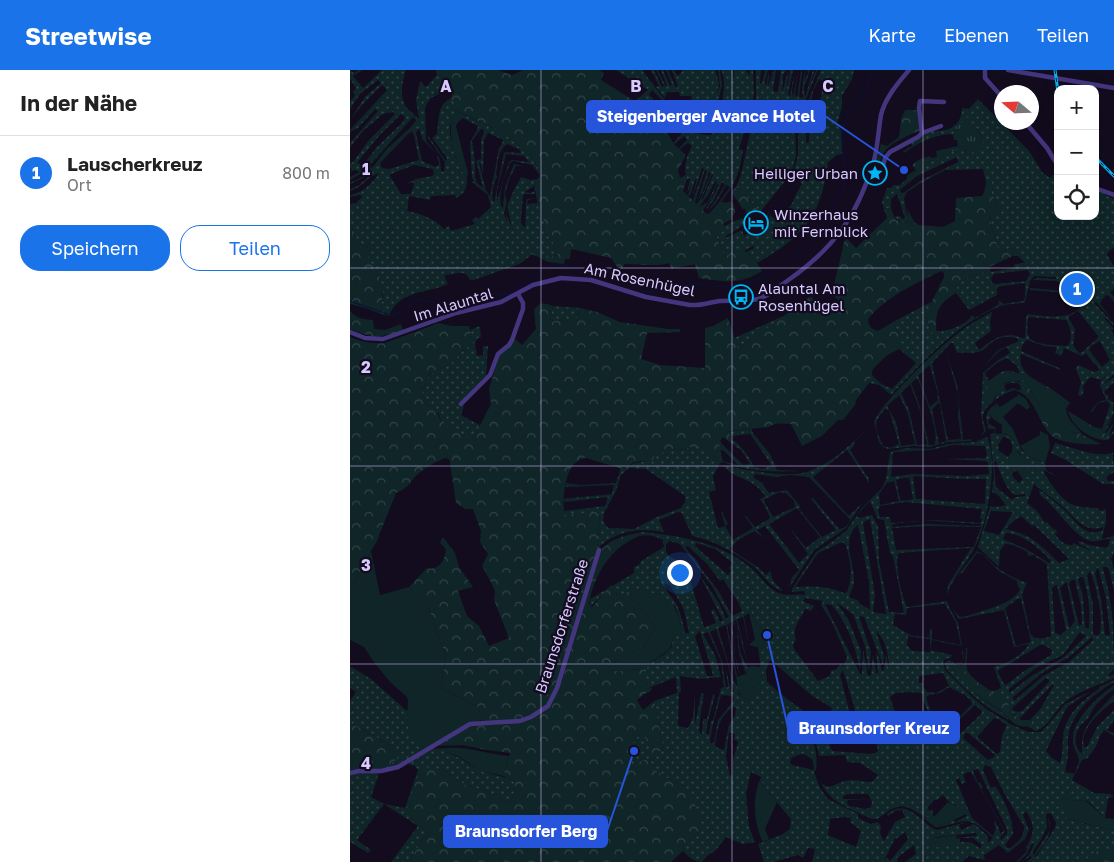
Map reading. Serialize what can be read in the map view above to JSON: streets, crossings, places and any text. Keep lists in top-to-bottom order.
{
  "streets": {
    "street": ["Am Rosenhügel", "Im Alauntal", "Braunsdorferstraße"]
  },
  "crossings": [
    ["Am Rosenhügel", "Im Alauntal"]
  ],
  "places": {
    "other": ["Steigenberger Avance Hotel", "Braunsdorfer Kreuz", "Braunsdorfer Berg"],
    "place": ["Heiliger Urban"],
    "hotel": ["Winzerhaus mit Fernblick"],
    "bus stop": ["Alauntal Am Rosenhügel"]
  },
  "north": "left",
  "page": {
    "header": "Streetwise",
    "nav": ["Karte", "Ebenen", "Teilen"],
    "heading": "In der Nähe",
    "map_buttons": ["+", "−"],
    "list": [
      {
        "mark": "1",
        "name": "Lauscherkreuz",
        "note": "Ort",
        "value": "800 m"
      }
    ],
    "buttons": ["Speichern", "Teilen"],
    "pins": "1"
  },
  "grid": {
    "columns": ["A", "B", "C"],
    "rows": [
      "1",
      "2",
      "3",
      "4"
    ]
  }
}
